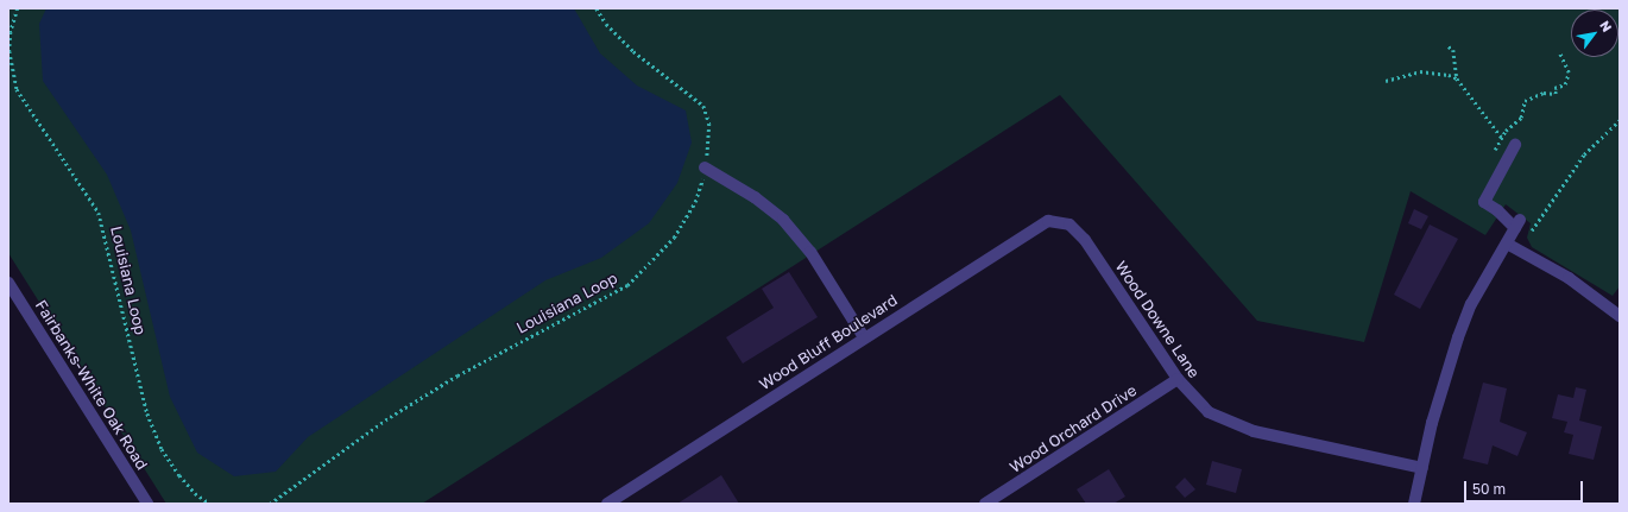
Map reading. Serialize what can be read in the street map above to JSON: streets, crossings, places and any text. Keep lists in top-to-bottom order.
{
  "streets": {
    "street": [
      "Wood Downe Lane",
      "Wood Bluff Boulevard",
      "Fairbanks-White Oak Road",
      "Wood Orchard Drive"
    ],
    "path": ["Louisiana Loop"]
  },
  "crossings": [
    ["Wood Downe Lane", "Wood Bluff Boulevard"],
    ["Wood Downe Lane", "Wood Orchard Drive"]
  ],
  "scale_bar": "50 m",
  "north": "top right"
}
